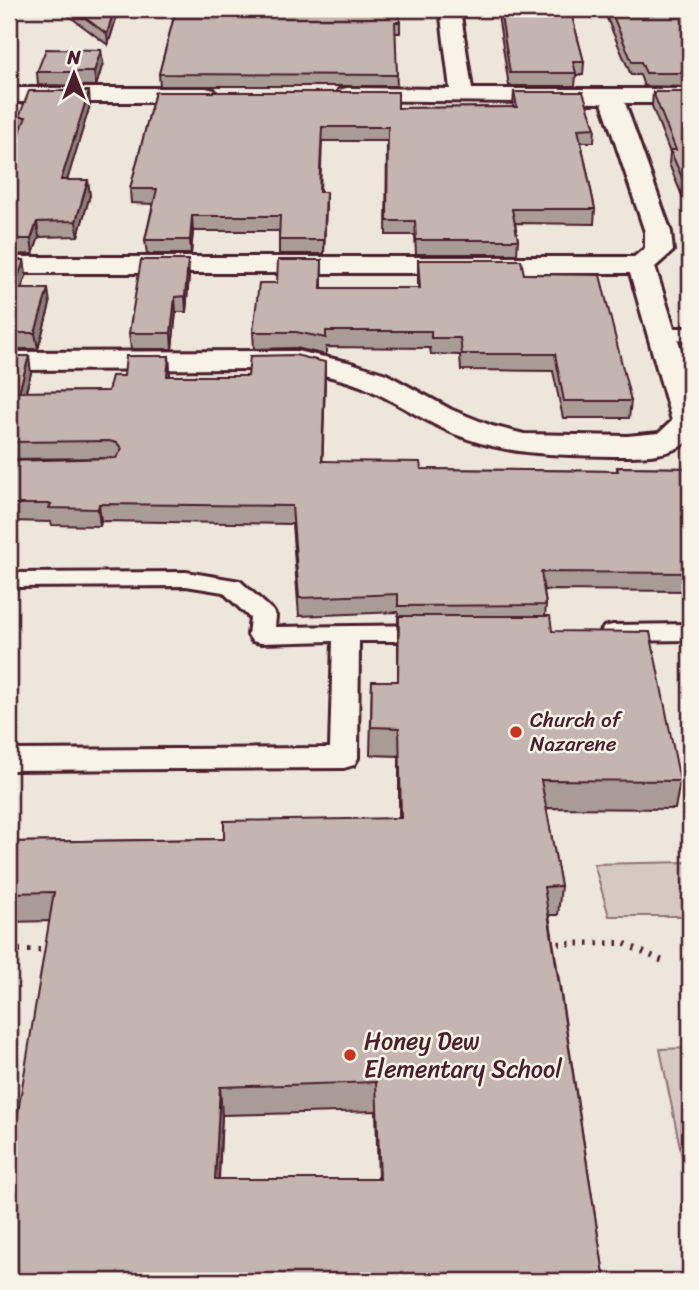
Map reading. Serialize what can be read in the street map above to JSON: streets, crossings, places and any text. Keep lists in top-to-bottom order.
{
  "places": ["Church of Nazarene", "Honey Dew Elementary School"],
  "north": "top"
}
